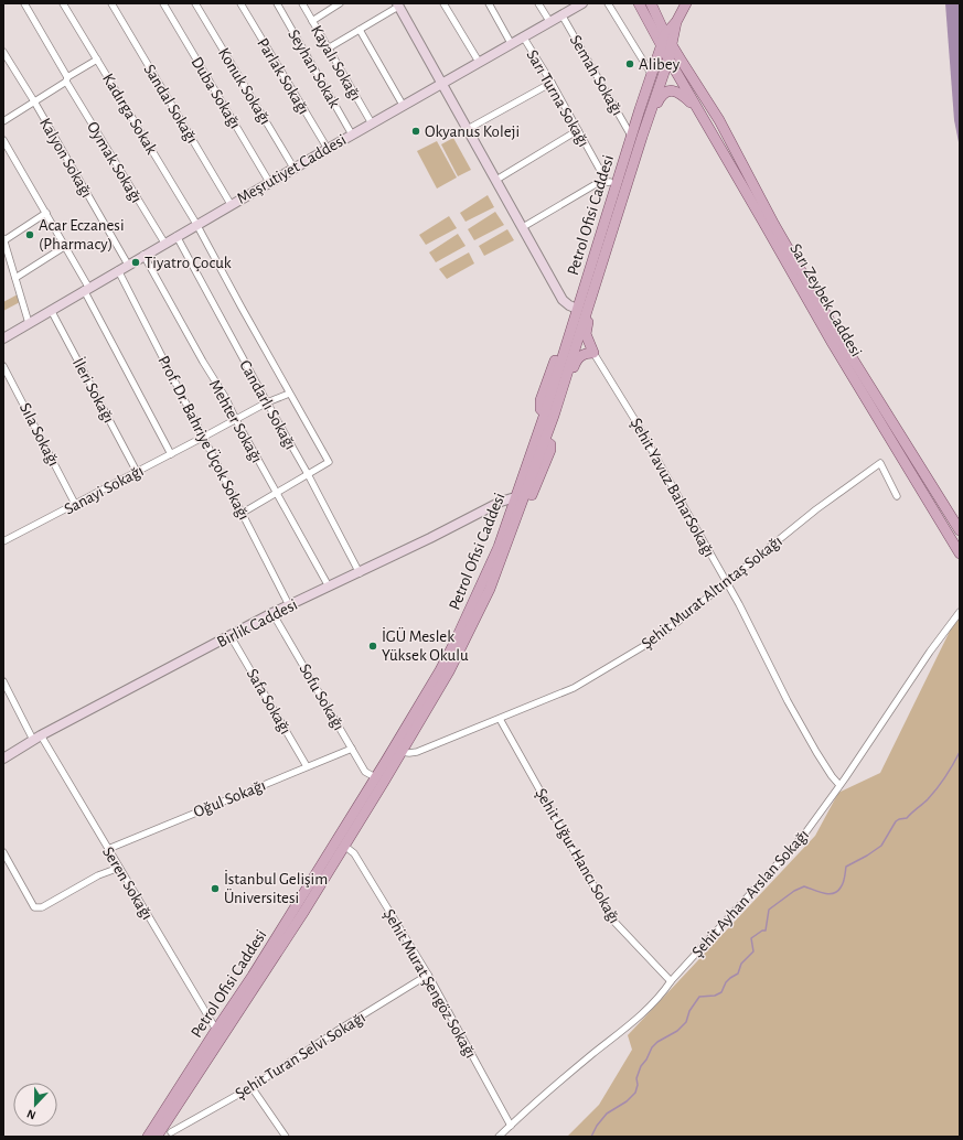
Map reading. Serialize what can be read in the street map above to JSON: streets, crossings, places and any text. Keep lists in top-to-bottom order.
{
  "streets": {
    "main road": [
      "Meşrutiyet Caddesi",
      "Petrol Ofisi Caddesi",
      "Sarı Zeybek Caddesi",
      "Birlik Caddesi"
    ],
    "street": [
      "Kayalı Sokağı",
      "Seyhan Sokak",
      "Semah Sokağı",
      "Parlak Sokağı",
      "Konuk Sokağı",
      "Duba Sokağı",
      "Sarı Turna Sokağı",
      "Sandal Sokağı",
      "Kadırga Sokak",
      "Kalyon Sokağı",
      "Oymak Sokağı",
      "İleri Sokağı",
      "Candarlı Sokağı",
      "Mehter Sokağı",
      "Sıla Sokağı",
      "Prof. Dr. Bahriye Üçok Sokağı",
      "Şehit Yavuz BaharSokağı",
      "Sanayi Sokağı",
      "Şehit Murat Altıntaş Sokağı",
      "Sofu Sokağı",
      "Safa Sokağı",
      "Oğul Sokağı",
      "Şehit Uğur Hancı Sokağı",
      "Seren Sokağı",
      "Şehit Ayhan Arslan Sokağı",
      "Şehit Murat Şengöz Sokağı",
      "Şehit Turan Selvi Sokağı"
    ]
  },
  "crossings": [
    ["Kayalı Sokağı", "Meşrutiyet Caddesi"],
    ["Seyhan Sokak", "Meşrutiyet Caddesi"],
    ["Semah Sokağı", "Meşrutiyet Caddesi"],
    ["Semah Sokağı", "Petrol Ofisi Caddesi"],
    ["Parlak Sokağı", "Meşrutiyet Caddesi"],
    ["Konuk Sokağı", "Meşrutiyet Caddesi"],
    ["Duba Sokağı", "Meşrutiyet Caddesi"],
    ["Sarı Turna Sokağı", "Meşrutiyet Caddesi"],
    ["Sarı Turna Sokağı", "Petrol Ofisi Caddesi"],
    ["Sandal Sokağı", "Meşrutiyet Caddesi"],
    ["Kadırga Sokak", "Meşrutiyet Caddesi"],
    ["Kadırga Sokak", "Candarlı Sokağı"],
    ["Kadırga Sokak", "Sanayi Sokağı"],
    ["Kalyon Sokağı", "Meşrutiyet Caddesi"],
    ["Oymak Sokağı", "Meşrutiyet Caddesi"],
    ["Meşrutiyet Caddesi", "İleri Sokağı"],
    ["Meşrutiyet Caddesi", "Candarlı Sokağı"],
    ["Meşrutiyet Caddesi", "Mehter Sokağı"],
    ["Meşrutiyet Caddesi", "Prof. Dr. Bahriye Üçok Sokağı"],
    ["Petrol Ofisi Caddesi", "Sarı Zeybek Caddesi"],
    ["Petrol Ofisi Caddesi", "Şehit Murat Altıntaş Sokağı"],
    ["Petrol Ofisi Caddesi", "Birlik Caddesi"],
    ["Petrol Ofisi Caddesi", "Sofu Sokağı"],
    ["Petrol Ofisi Caddesi", "Seren Sokağı"],
    ["Petrol Ofisi Caddesi", "Şehit Murat Şengöz Sokağı"],
    ["İleri Sokağı", "Sanayi Sokağı"],
    ["Candarlı Sokağı", "Sanayi Sokağı"],
    ["Candarlı Sokağı", "Birlik Caddesi"],
    ["Mehter Sokağı", "Sanayi Sokağı"],
    ["Mehter Sokağı", "Birlik Caddesi"],
    ["Sıla Sokağı", "Sanayi Sokağı"],
    ["Prof. Dr. Bahriye Üçok Sokağı", "Sanayi Sokağı"],
    ["Prof. Dr. Bahriye Üçok Sokağı", "Birlik Caddesi"],
    ["Şehit Yavuz BaharSokağı", "Şehit Murat Altıntaş Sokağı"],
    ["Şehit Yavuz BaharSokağı", "Şehit Ayhan Arslan Sokağı"],
    ["Şehit Murat Altıntaş Sokağı", "Şehit Uğur Hancı Sokağı"],
    ["Birlik Caddesi", "Sofu Sokağı"],
    ["Birlik Caddesi", "Safa Sokağı"],
    ["Birlik Caddesi", "Seren Sokağı"],
    ["Sofu Sokağı", "Oğul Sokağı"],
    ["Safa Sokağı", "Oğul Sokağı"],
    ["Oğul Sokağı", "Seren Sokağı"],
    ["Şehit Uğur Hancı Sokağı", "Şehit Ayhan Arslan Sokağı"],
    ["Şehit Ayhan Arslan Sokağı", "Şehit Murat Şengöz Sokağı"],
    ["Şehit Murat Şengöz Sokağı", "Şehit Turan Selvi Sokağı"]
  ],
  "places": [
    "Alibey",
    "Okyanus Koleji",
    "Acar Eczanesi (Pharmacy)",
    "Tiyatro Çocuk",
    "İGÜ Meslek Yüksek Okulu",
    "İstanbul Gelişim Üniversitesi"
  ],
  "north": "bottom"
}
